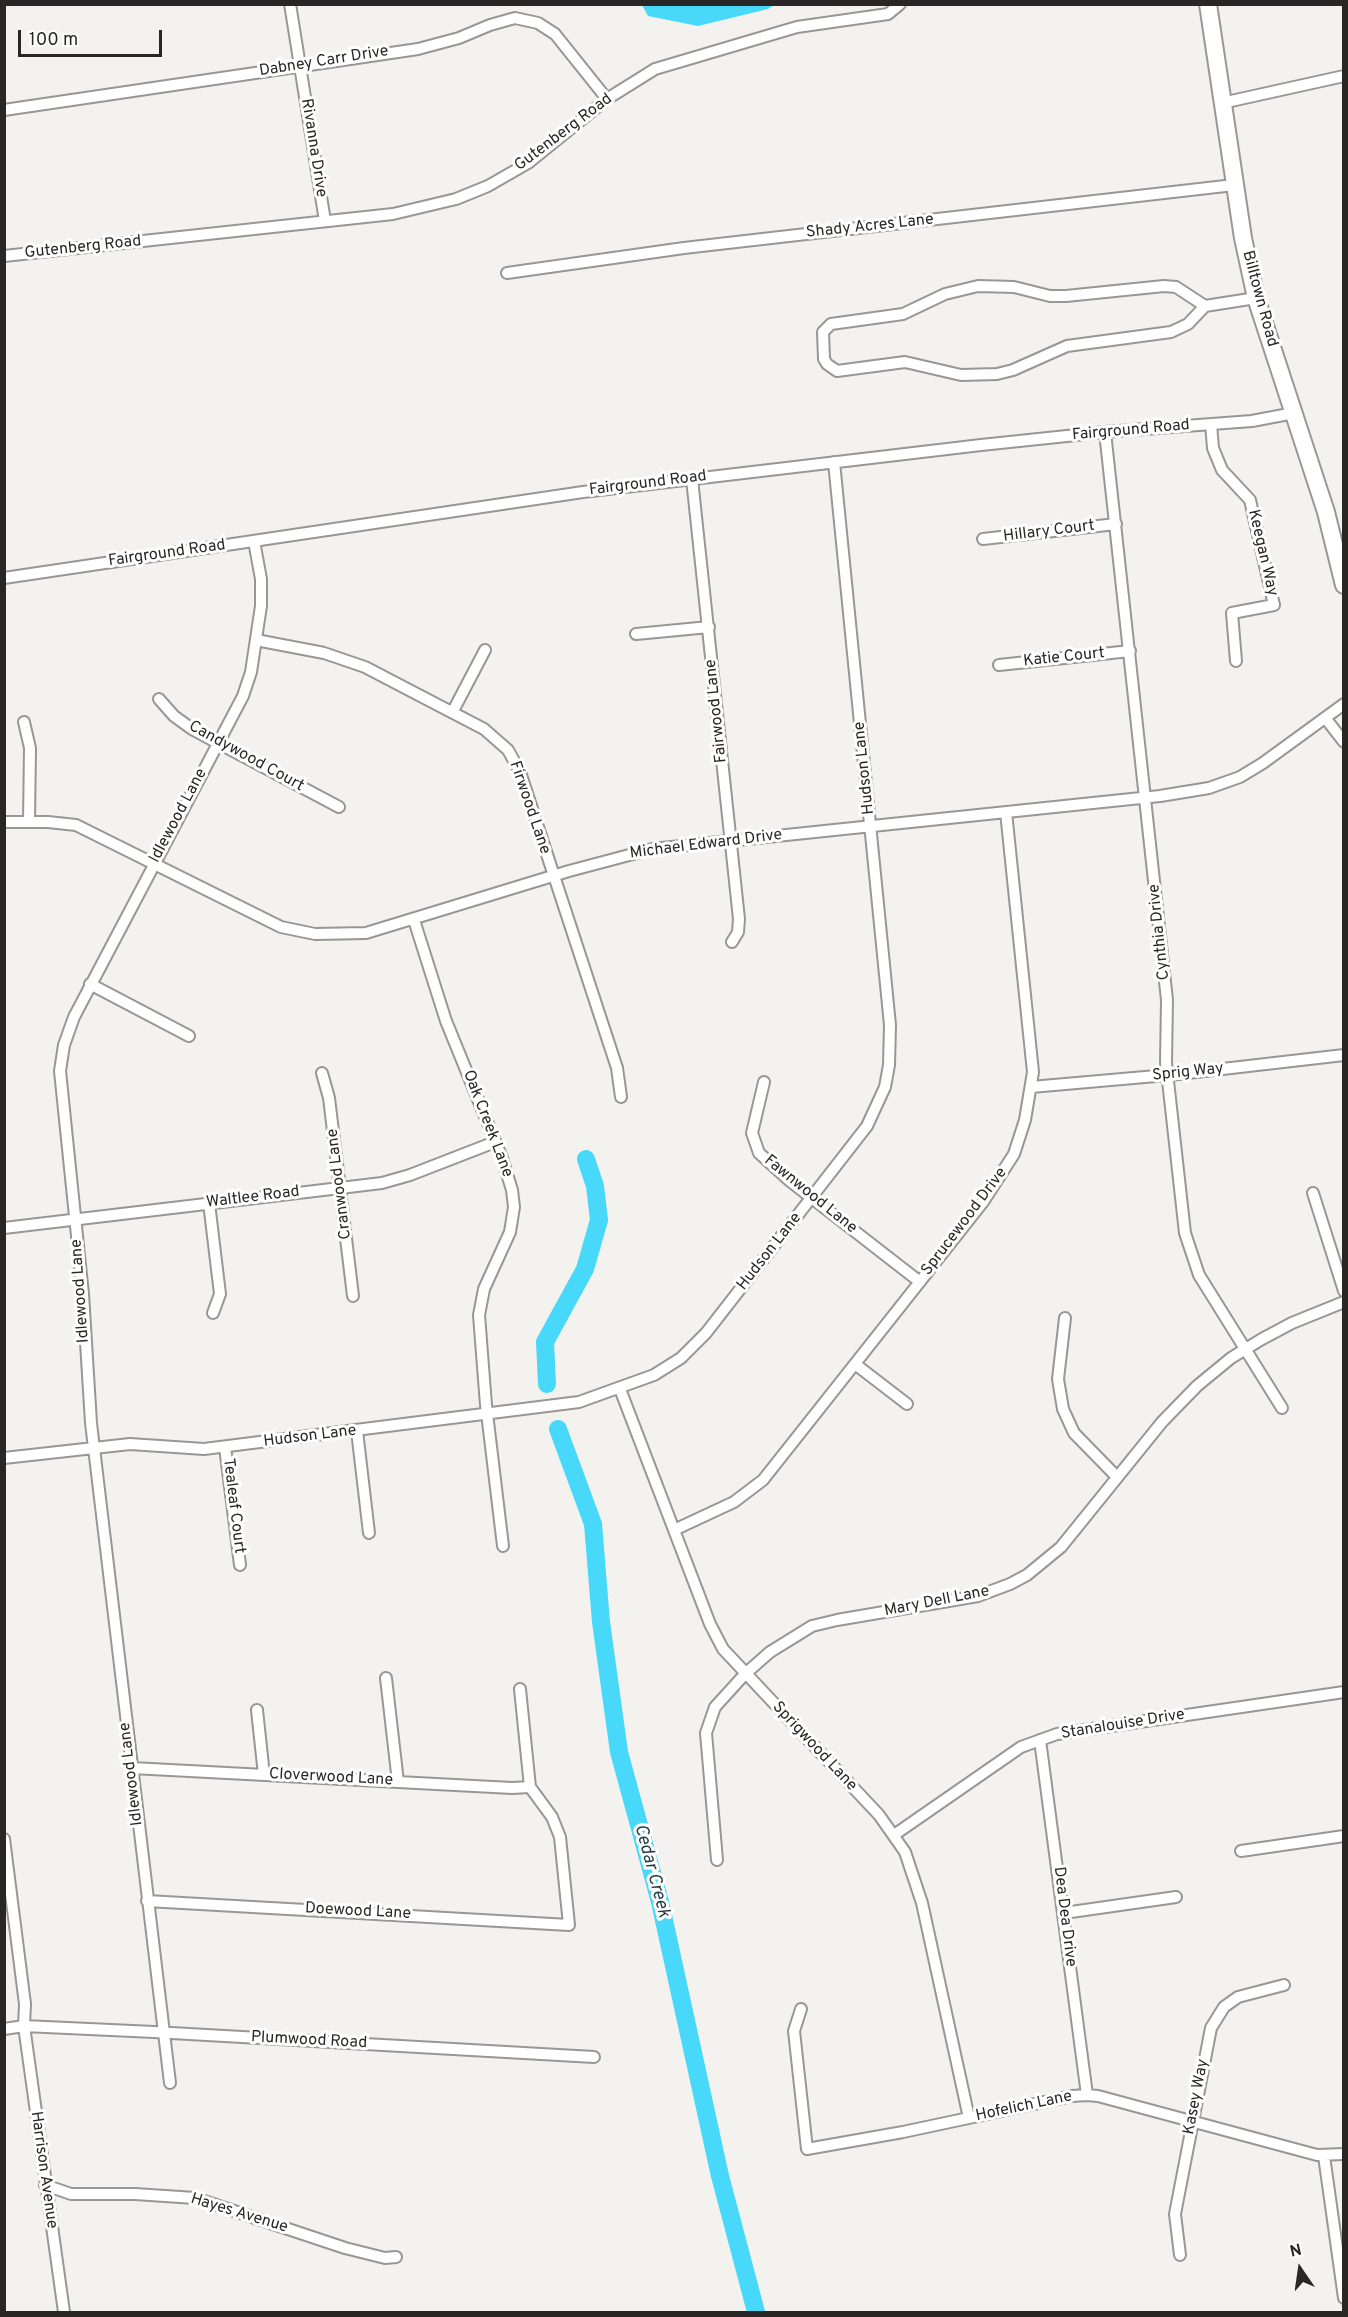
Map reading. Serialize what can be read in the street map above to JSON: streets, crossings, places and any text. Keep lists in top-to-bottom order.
{
  "streets": {
    "main road": ["Billtown Road"],
    "street": [
      "Dabney Carr Drive",
      "Gutenberg Road",
      "Rivanna Drive",
      "Shady Acres Lane",
      "Fairground Road",
      "Hillary Court",
      "Keegan Way",
      "Katie Court",
      "Fairwood Lane",
      "Candywood Court",
      "Hudson Lane",
      "Firwood Lane",
      "Idlewood Lane",
      "Michael Edward Drive",
      "Cynthia Drive",
      "Sprig Way",
      "Oak Creek Lane",
      "Cranwood Lane",
      "Fawnwood Lane",
      "Waltlee Road",
      "Sprucewood Drive",
      "Tealeaf Court",
      "Mary Dell Lane",
      "Stanalouise Drive",
      "Sprigwood Lane",
      "Cloverwood Lane",
      "Doewood Lane",
      "Dea Dea Drive",
      "Plumwood Road",
      "Kasey Way",
      "Hofelich Lane",
      "Harrison Avenue",
      "Hayes Avenue"
    ]
  },
  "crossings": [
    ["Dabney Carr Drive", "Gutenberg Road"],
    ["Dabney Carr Drive", "Rivanna Drive"],
    ["Gutenberg Road", "Rivanna Drive"],
    ["Shady Acres Lane", "Billtown Road"],
    ["Billtown Road", "Fairground Road"],
    ["Fairground Road", "Keegan Way"],
    ["Fairground Road", "Fairwood Lane"],
    ["Fairground Road", "Hudson Lane"],
    ["Fairground Road", "Idlewood Lane"],
    ["Fairground Road", "Cynthia Drive"],
    ["Hillary Court", "Cynthia Drive"],
    ["Katie Court", "Cynthia Drive"],
    ["Fairwood Lane", "Michael Edward Drive"],
    ["Candywood Court", "Idlewood Lane"],
    ["Hudson Lane", "Idlewood Lane"],
    ["Hudson Lane", "Michael Edward Drive"],
    ["Hudson Lane", "Oak Creek Lane"],
    ["Hudson Lane", "Fawnwood Lane"],
    ["Hudson Lane", "Tealeaf Court"],
    ["Hudson Lane", "Sprigwood Lane"],
    ["Firwood Lane", "Idlewood Lane"],
    ["Firwood Lane", "Michael Edward Drive"],
    ["Idlewood Lane", "Michael Edward Drive"],
    ["Idlewood Lane", "Waltlee Road"],
    ["Idlewood Lane", "Cloverwood Lane"],
    ["Idlewood Lane", "Doewood Lane"],
    ["Idlewood Lane", "Plumwood Road"],
    ["Michael Edward Drive", "Cynthia Drive"],
    ["Michael Edward Drive", "Oak Creek Lane"],
    ["Michael Edward Drive", "Sprucewood Drive"],
    ["Cynthia Drive", "Sprig Way"],
    ["Cynthia Drive", "Mary Dell Lane"],
    ["Sprig Way", "Sprucewood Drive"],
    ["Oak Creek Lane", "Waltlee Road"],
    ["Cranwood Lane", "Waltlee Road"],
    ["Fawnwood Lane", "Sprucewood Drive"],
    ["Sprucewood Drive", "Sprigwood Lane"],
    ["Mary Dell Lane", "Sprigwood Lane"],
    ["Stanalouise Drive", "Sprigwood Lane"],
    ["Stanalouise Drive", "Dea Dea Drive"],
    ["Sprigwood Lane", "Hofelich Lane"],
    ["Cloverwood Lane", "Doewood Lane"],
    ["Dea Dea Drive", "Hofelich Lane"],
    ["Plumwood Road", "Harrison Avenue"],
    ["Kasey Way", "Hofelich Lane"],
    ["Harrison Avenue", "Hayes Avenue"]
  ],
  "water": ["Cedar Creek"],
  "scale_bar": "100 m",
  "north": "top"
}
